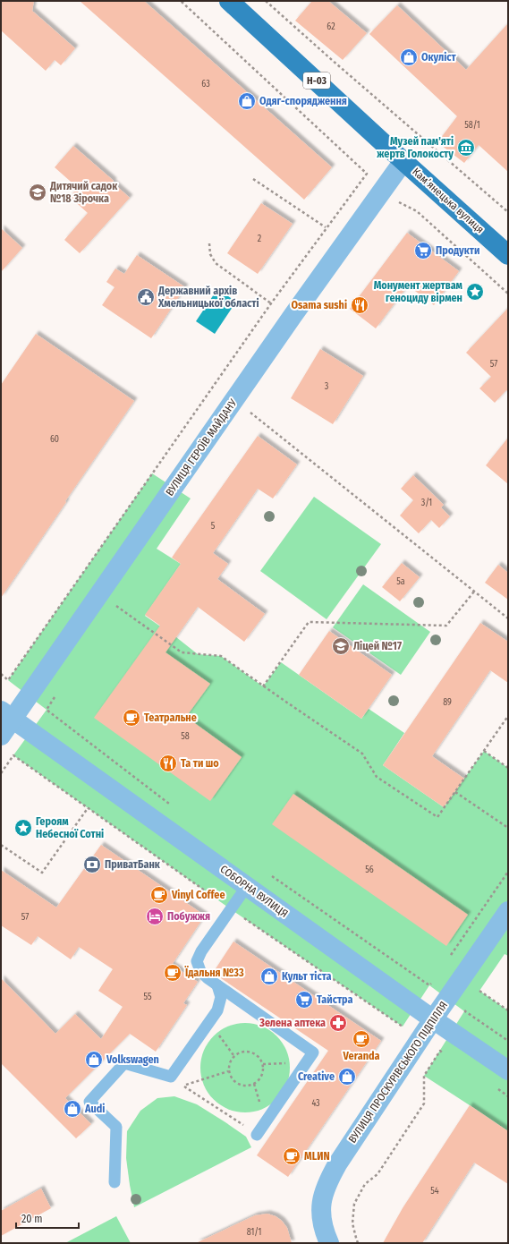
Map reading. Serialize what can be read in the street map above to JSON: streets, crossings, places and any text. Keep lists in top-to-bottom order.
{
  "streets": {
    "main road": ["Н-03", "Камʼянецька вулиця"],
    "street": ["ВУЛИЦЯ ГЕРОЇВ МАЙДАНУ", "СОБОРНА ВУЛИЦЯ", "ВУЛИЦЯ ПРОСКУРІВСЬКОГО ПІДПІЛЛЯ"]
  },
  "crossings": [
    ["Камʼянецька вулиця", "ВУЛИЦЯ ГЕРОЇВ МАЙДАНУ"],
    ["ВУЛИЦЯ ГЕРОЇВ МАЙДАНУ", "СОБОРНА ВУЛИЦЯ"],
    ["СОБОРНА ВУЛИЦЯ", "ВУЛИЦЯ ПРОСКУРІВСЬКОГО ПІДПІЛЛЯ"]
  ],
  "places": {
    "shop": [
      "Окуліст",
      "Одяг-спорядження",
      "Культ тіста",
      "Volkswagen",
      "Creative",
      "Audi"
    ],
    "museum": ["Музей пам'яті жертв Голокосту"],
    "school or university": ["Дитячий садок №18 Зірочка", "Ліцей №17"],
    "supermarket": ["Продукти", "Тайстра"],
    "place": ["Монумент жертвам геноциду вірмен", "Героям Небесної Сотні"],
    "public building": ["Державний архів Хмельницької області"],
    "restaurant": ["Osama sushi", "Та ти шо"],
    "cafe": [
      "Театральне",
      "Vinyl Coffee",
      "Їдальня №33",
      "Veranda",
      "MLИN"
    ],
    "bank": ["ПриватБанк"],
    "hotel": ["Побужжя"],
    "pharmacy": ["Зелена аптека"]
  },
  "house_numbers": [
    "62",
    "63",
    "58/1",
    "2",
    "57",
    "3",
    "60",
    "3/1",
    "5",
    "5а",
    "89",
    "58",
    "56",
    "57",
    "55",
    "43",
    "54",
    "81/1"
  ],
  "scale_bar": "20 m"
}
